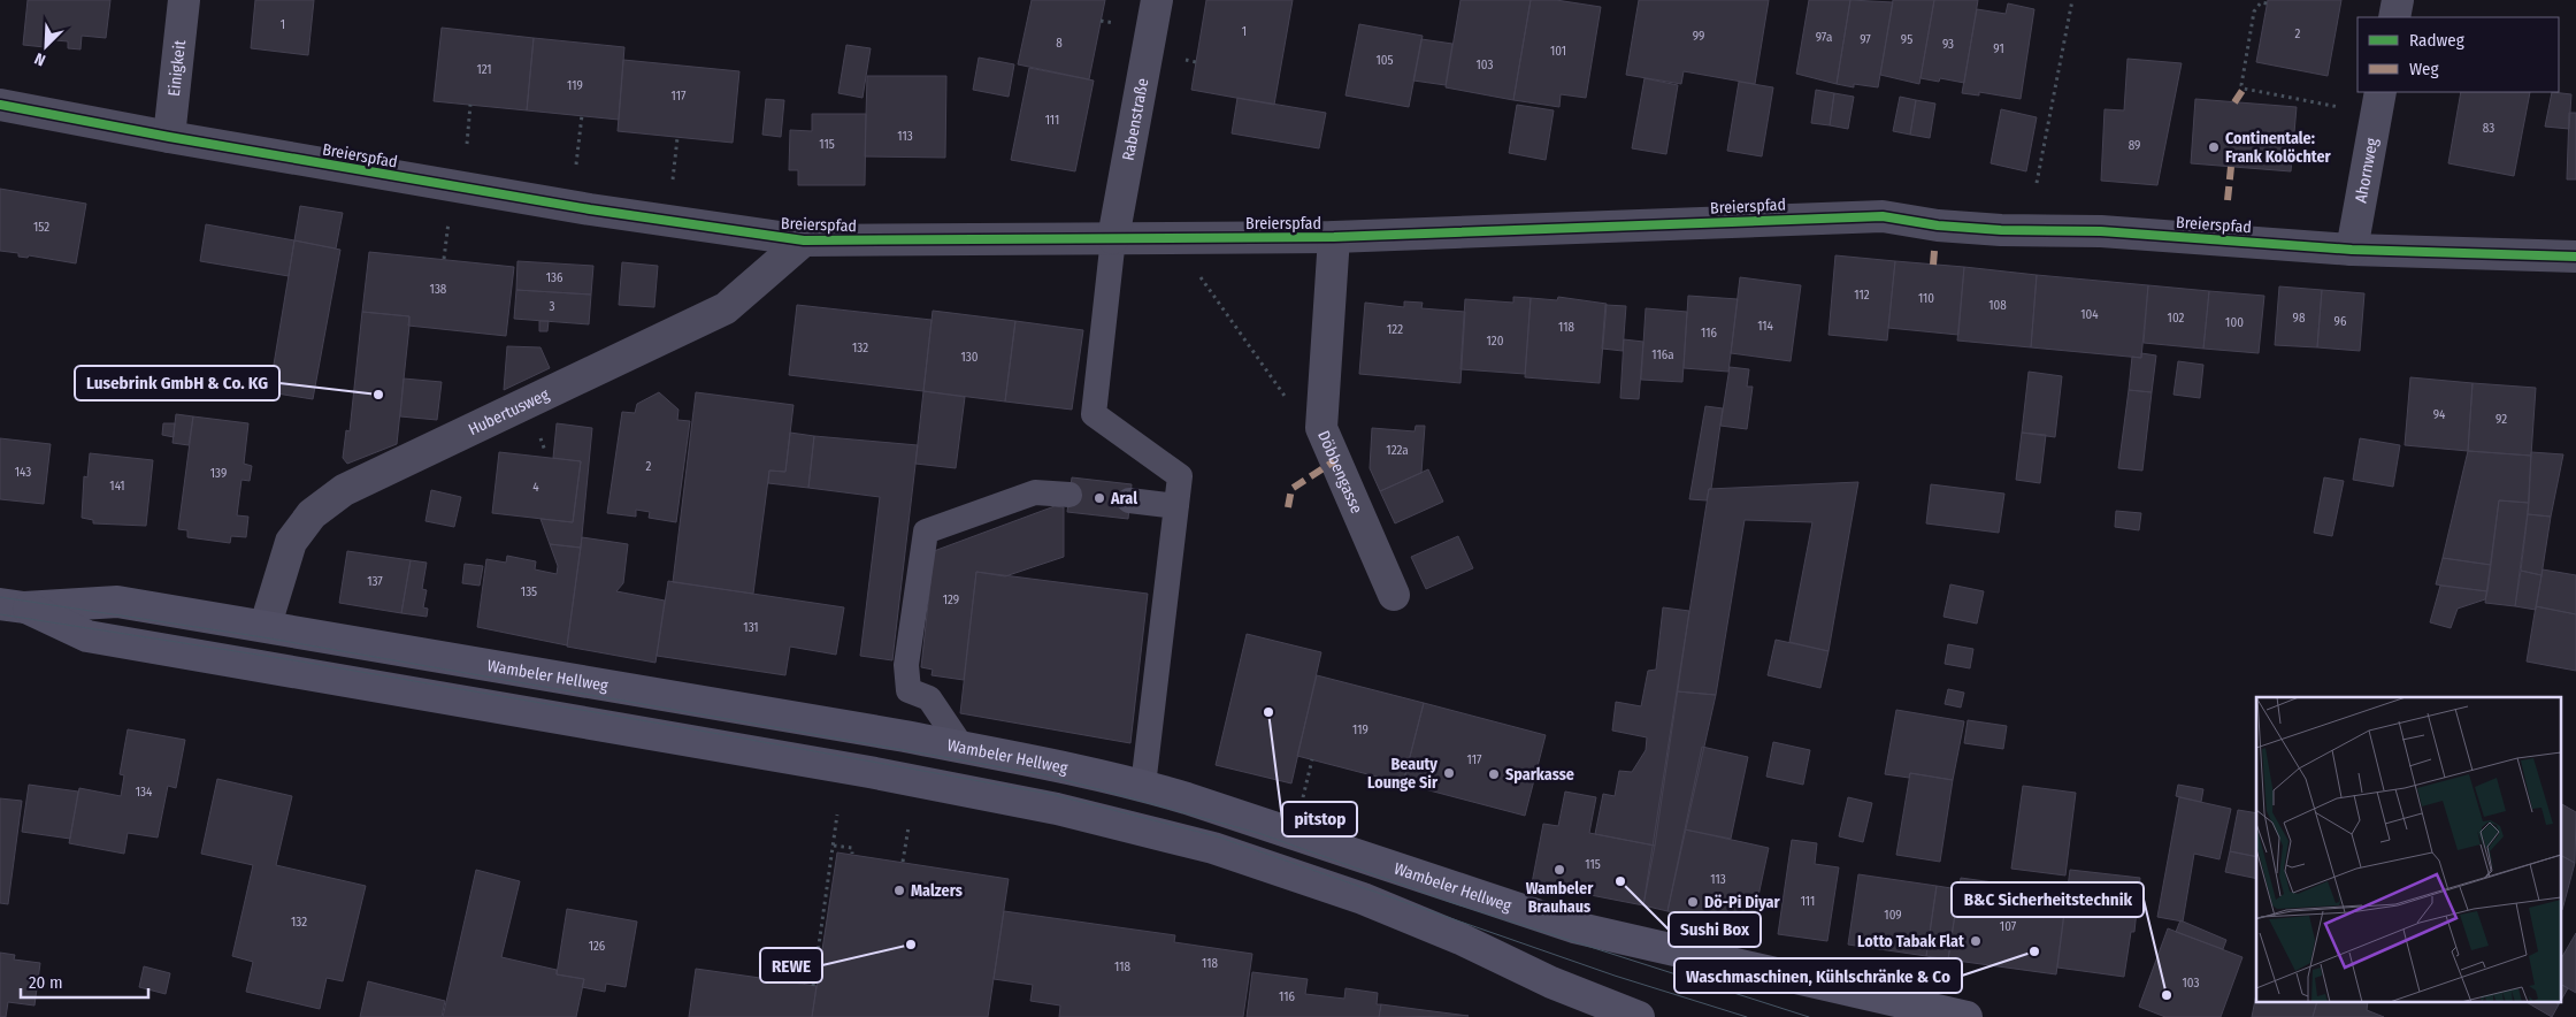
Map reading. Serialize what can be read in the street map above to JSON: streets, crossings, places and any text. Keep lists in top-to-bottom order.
{
  "streets": {
    "main road": ["Wambeler Hellweg"],
    "street": [
      "Einigkeit",
      "Rabenstraße",
      "Breierspfad",
      "Ahornweg",
      "Hubertusweg",
      "Döbbengasse"
    ]
  },
  "crossings": [
    ["Einigkeit", "Breierspfad"],
    ["Rabenstraße", "Breierspfad"],
    ["Breierspfad", "Ahornweg"],
    ["Breierspfad", "Hubertusweg"],
    ["Breierspfad", "Döbbengasse"],
    ["Hubertusweg", "Wambeler Hellweg"]
  ],
  "places": [
    "Continentale: Frank Kolöchter",
    "Lusebrink GmbH & Co. KG",
    "Aral",
    "pitstop",
    "Beauty Lounge Sir",
    "Sparkasse",
    "Wambeler Brauhaus",
    "Sushi Box",
    "Malzers",
    "Dö-Pi Diyar",
    "Lotto Tabak Flat",
    "REWE",
    "Waschmaschinen, Kühlschränke & Co",
    "B&C Sicherheitstechnik"
  ],
  "house_numbers": [
    "1",
    "1",
    "2",
    "99",
    "97a",
    "97",
    "95",
    "8",
    "93",
    "91",
    "101",
    "105",
    "103",
    "121",
    "119",
    "117",
    "111",
    "83",
    "113",
    "115",
    "89",
    "152",
    "136",
    "138",
    "112",
    "110",
    "108",
    "3",
    "104",
    "102",
    "98",
    "96",
    "100",
    "114",
    "118",
    "122",
    "116",
    "120",
    "132",
    "116a",
    "130",
    "94",
    "92",
    "122a",
    "2",
    "143",
    "139",
    "141",
    "4",
    "137",
    "135",
    "129",
    "131",
    "119",
    "117",
    "134",
    "115",
    "113",
    "111",
    "109",
    "132",
    "107",
    "126",
    "118",
    "118",
    "103",
    "116"
  ],
  "legend": ["Radweg", "Weg"],
  "scale_bar": "20 m",
  "north": "bottom left"
}
